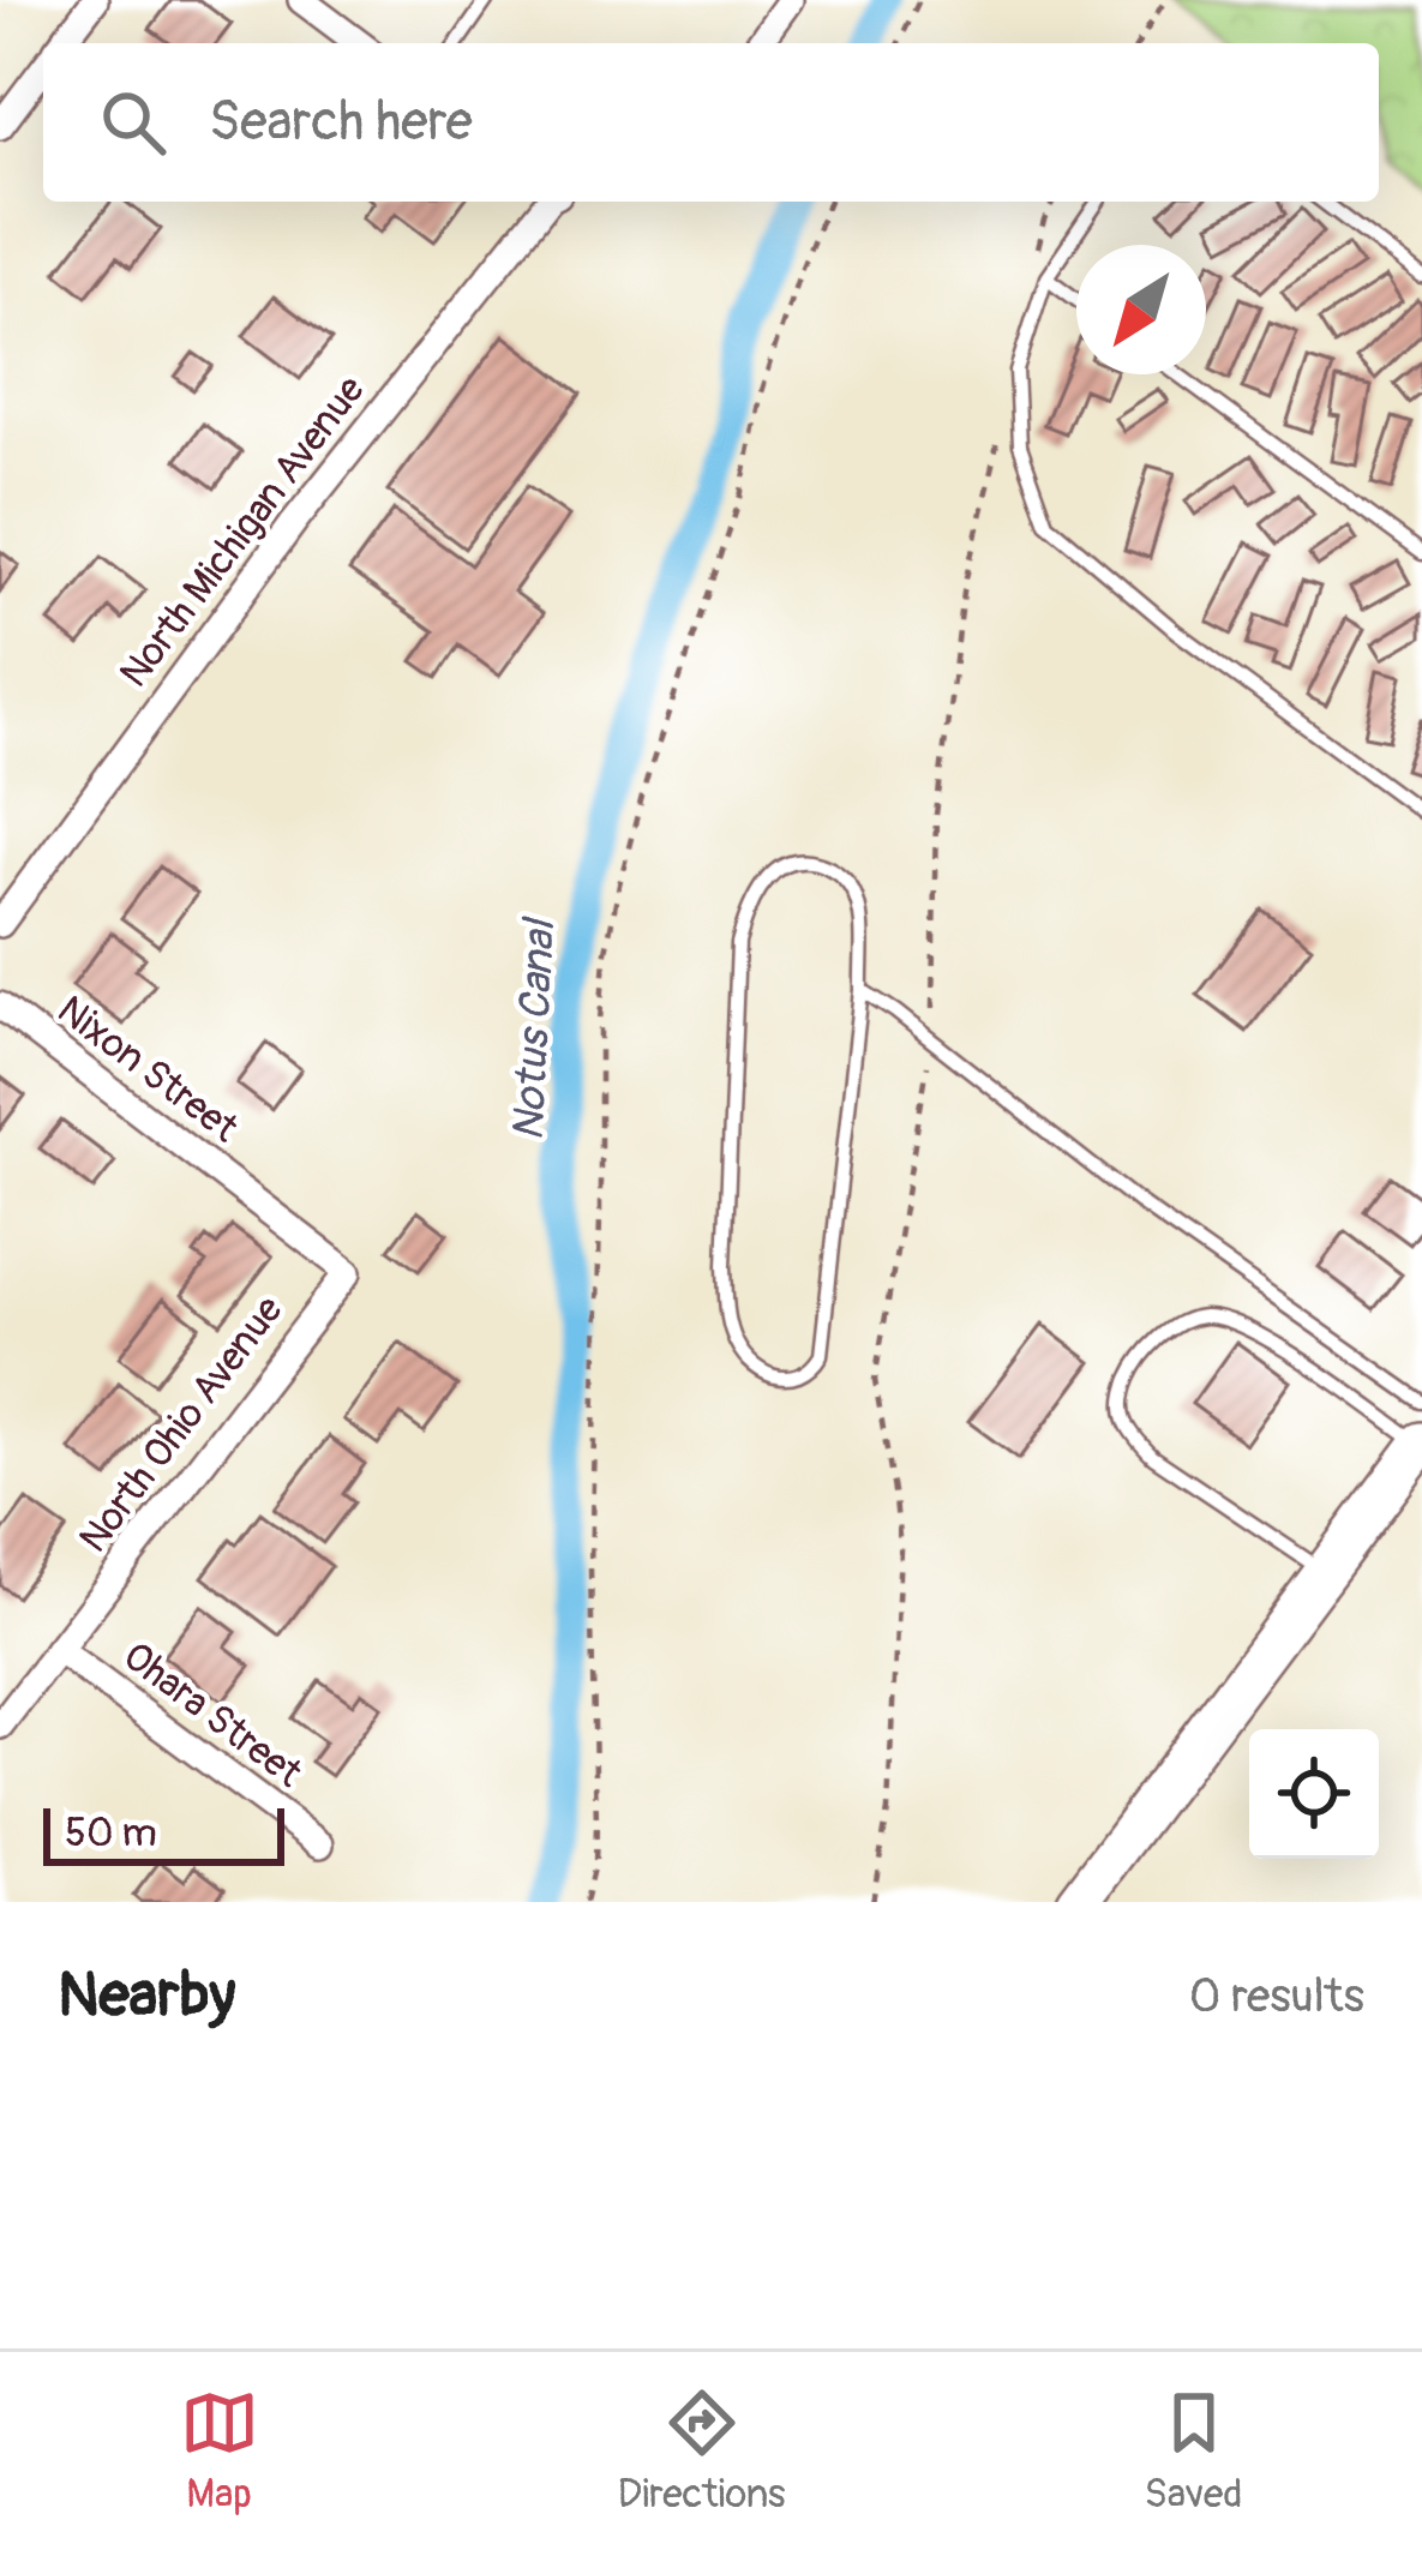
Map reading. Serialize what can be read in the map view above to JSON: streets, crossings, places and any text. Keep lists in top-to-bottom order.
{
  "streets": {
    "street": [
      "North Michigan Avenue",
      "Nixon Street",
      "North Ohio Avenue",
      "Ohara Street"
    ]
  },
  "crossings": [
    ["Nixon Street", "North Ohio Avenue"],
    ["North Ohio Avenue", "Ohara Street"]
  ],
  "water": ["Notus Canal"],
  "scale_bar": "50 m",
  "north": "bottom left",
  "page": {
    "search": "Search here",
    "scale": "50 m",
    "heading": ["Nearby", "0 results"],
    "nav": ["Map", "Directions", "Saved"]
  }
}
